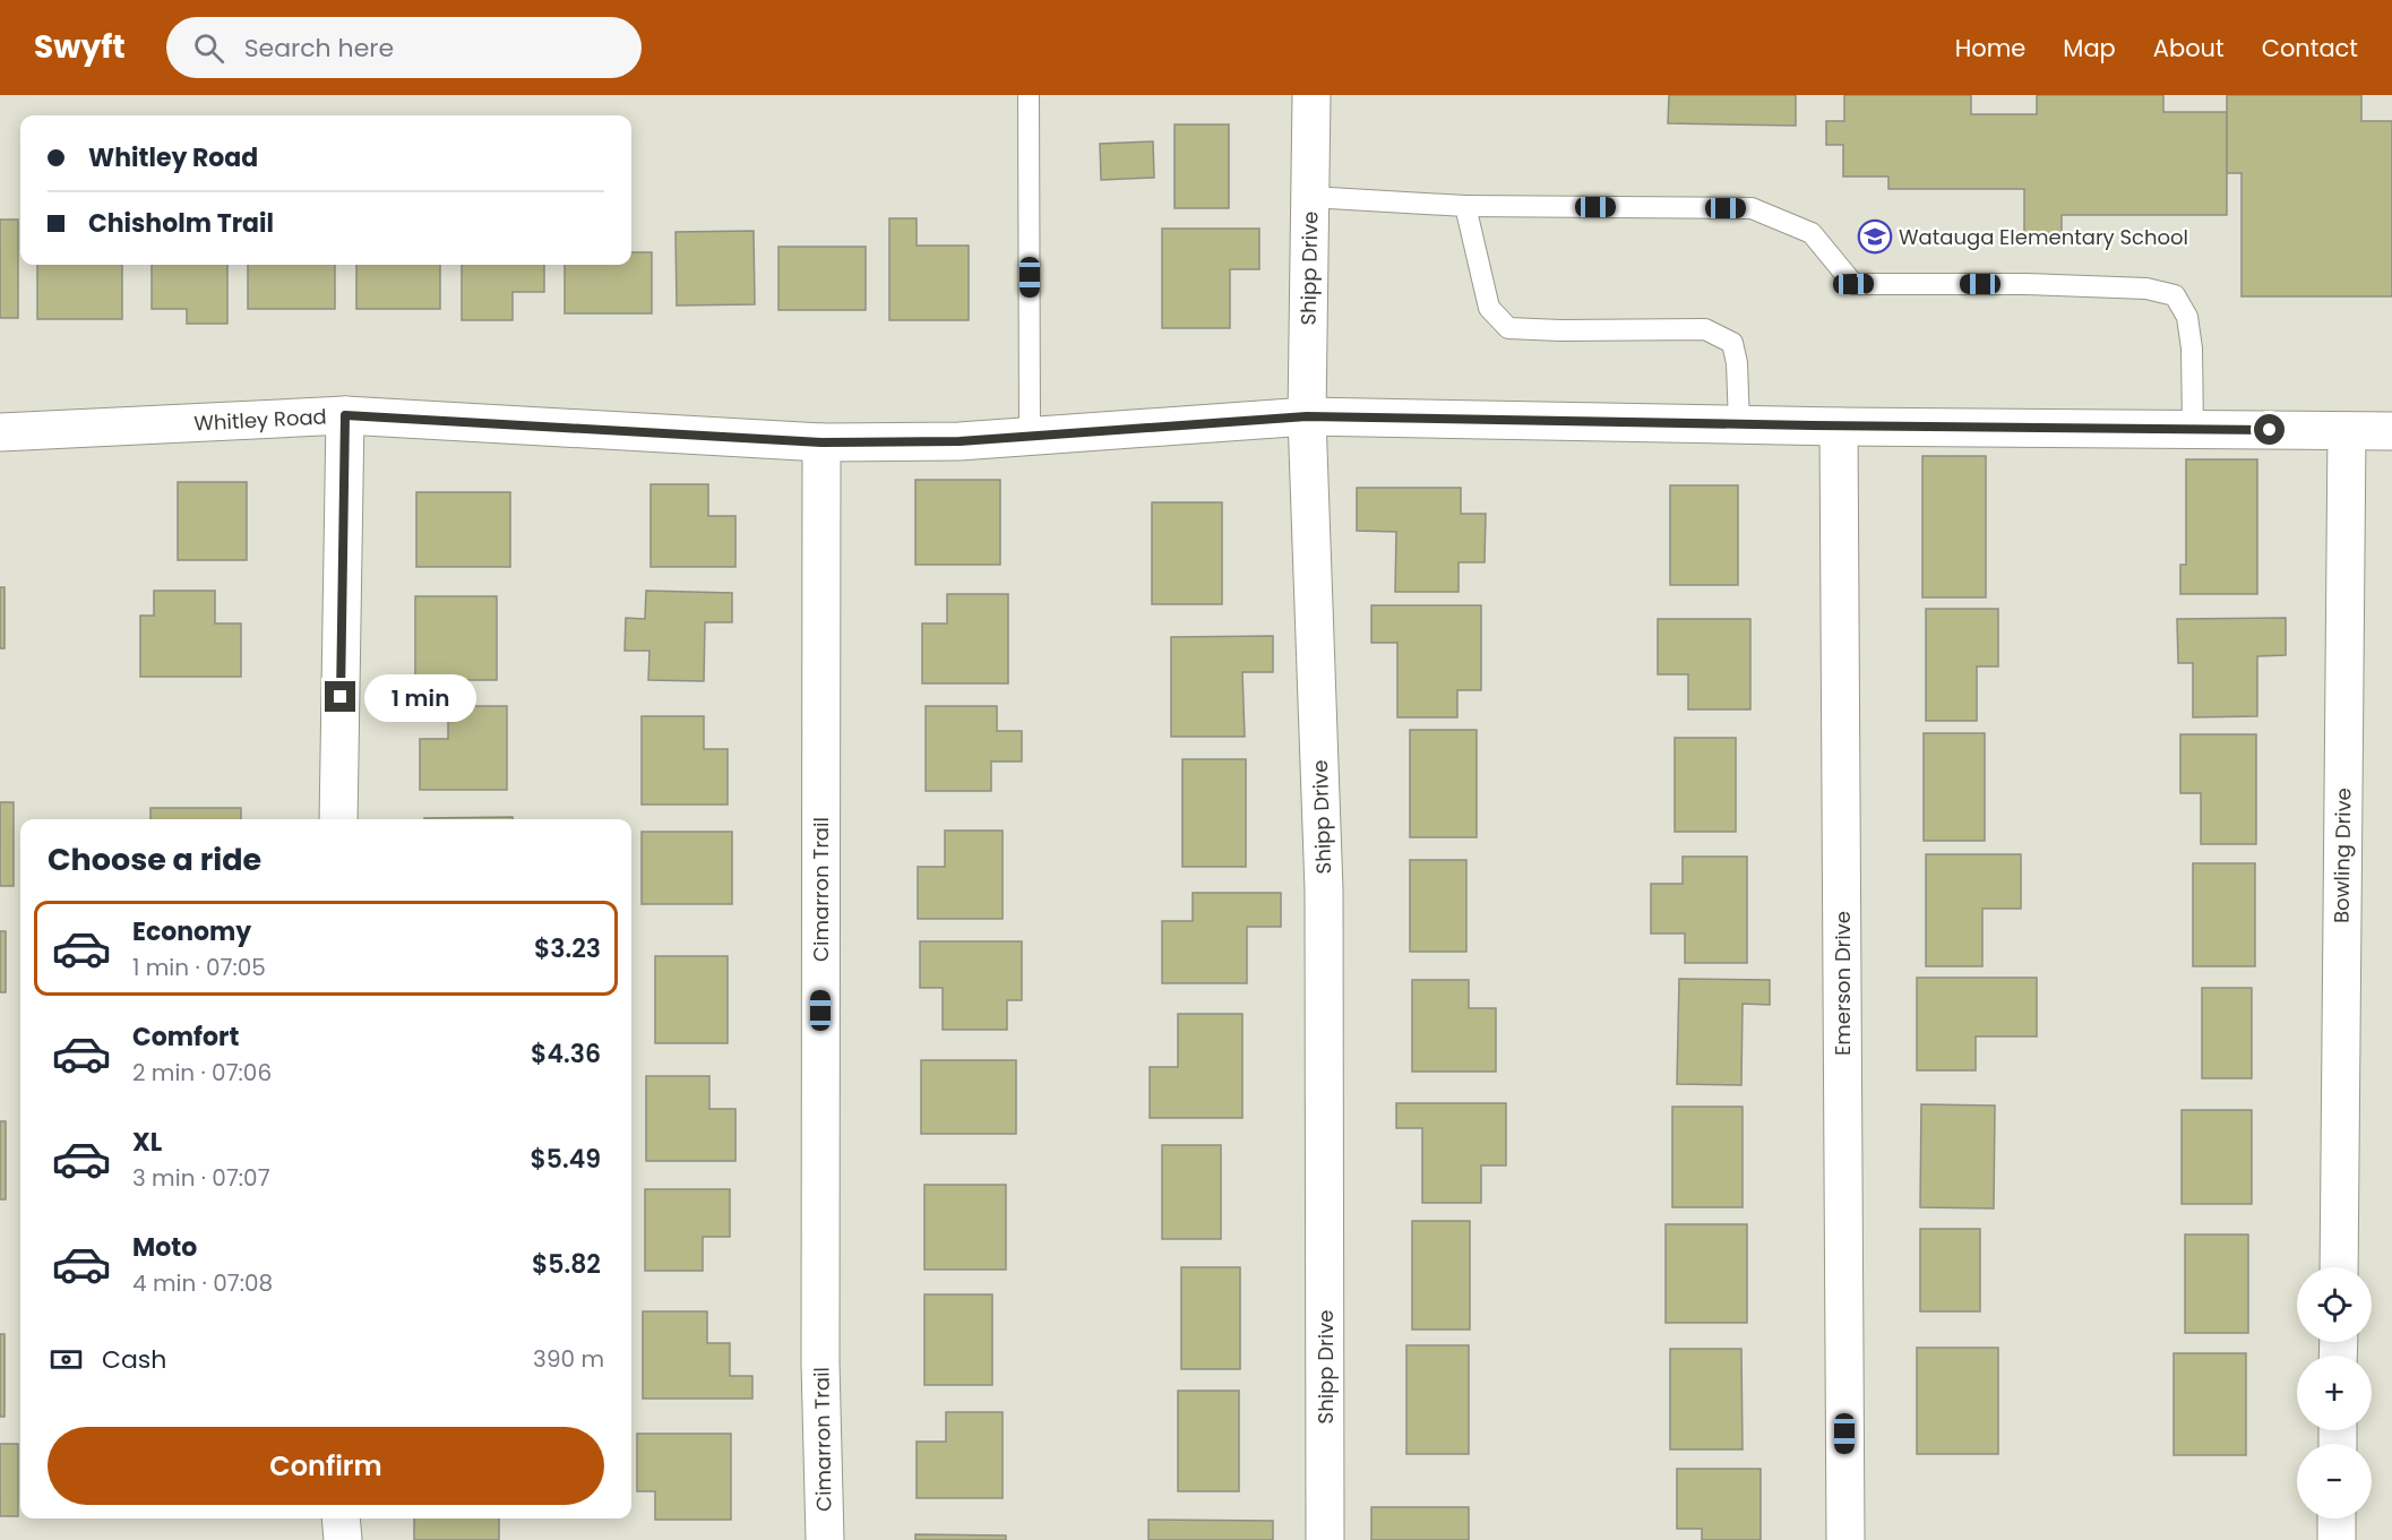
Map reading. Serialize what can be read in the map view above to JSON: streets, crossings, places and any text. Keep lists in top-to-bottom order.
{
  "streets": {
    "street": [
      "Shipp Drive",
      "Whitley Road",
      "Bowling Drive",
      "Cimarron Trail",
      "Emerson Drive"
    ]
  },
  "crossings": [
    ["Shipp Drive", "Whitley Road"],
    ["Whitley Road", "Bowling Drive"],
    ["Whitley Road", "Cimarron Trail"],
    ["Whitley Road", "Emerson Drive"]
  ],
  "places": {
    "school or university": ["Watauga Elementary School"]
  },
  "page": {
    "header": "Swyft",
    "search": "Search here",
    "nav": [
      "Home",
      "Map",
      "About",
      "Contact"
    ],
    "banner": ["Whitley Road", "Chisholm Trail"],
    "bubble": "1 min",
    "heading": "Choose a ride",
    "list": [
      {
        "name": "Economy",
        "note": "1 min · 07:05",
        "value": "$3.23"
      },
      {
        "name": "Comfort",
        "note": "2 min · 07:06",
        "value": "$4.36"
      },
      {
        "name": "XL",
        "note": "3 min · 07:07",
        "value": "$5.49"
      },
      {
        "name": "Moto",
        "note": "4 min · 07:08",
        "value": "$5.82"
      }
    ],
    "map_buttons": ["+", "−"],
    "pay": ["Cash", "390 m"],
    "buttons": "Confirm"
  }
}
